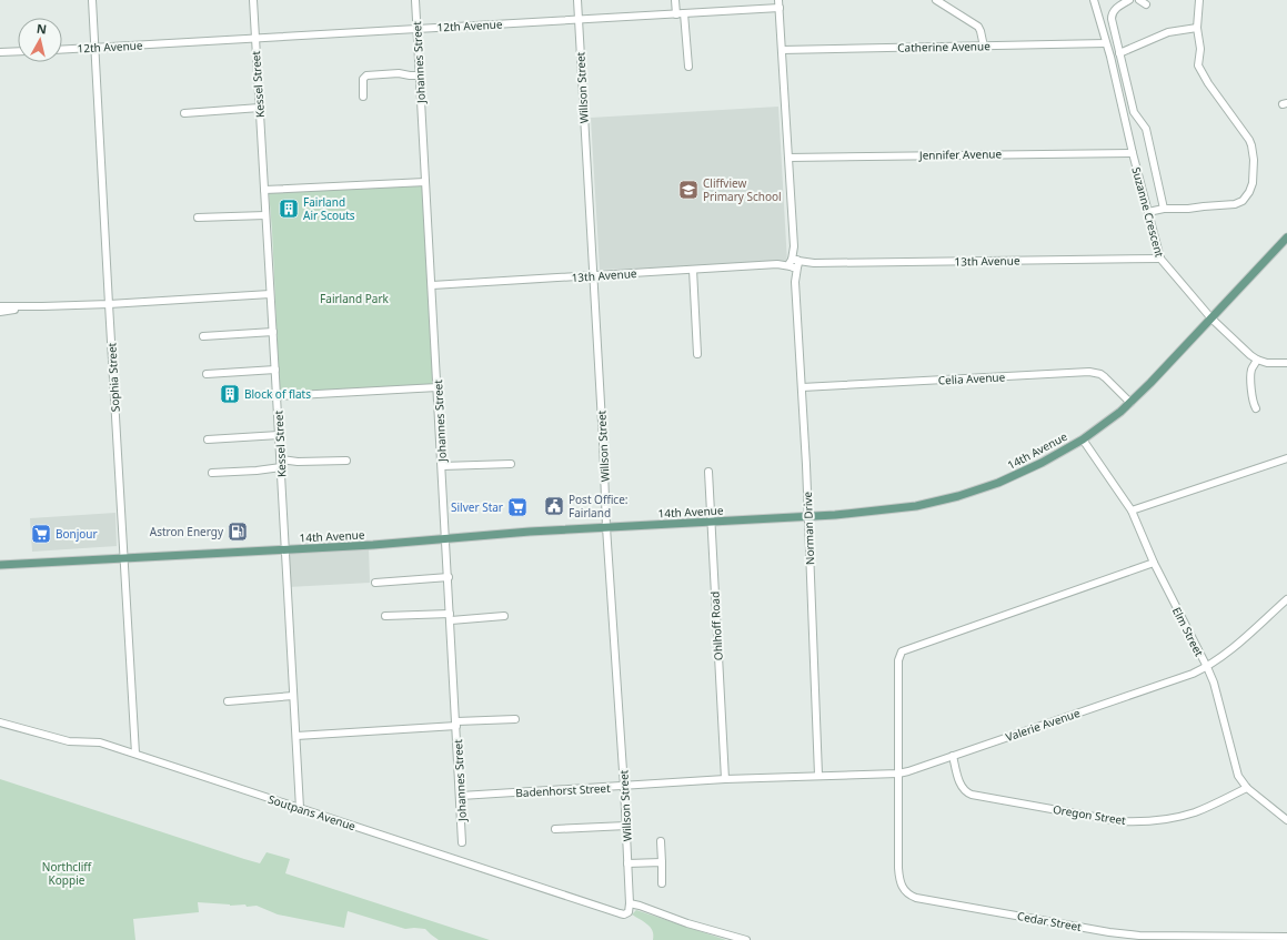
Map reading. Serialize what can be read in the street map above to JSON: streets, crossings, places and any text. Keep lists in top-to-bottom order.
{
  "streets": {
    "main road": ["14th Avenue"],
    "street": [
      "12th Avenue",
      "Catherine Avenue",
      "Johannes Street",
      "Kessel Street",
      "Willson Street",
      "Jennifer Avenue",
      "Suzanne Crescent",
      "13th Avenue",
      "Sophia Street",
      "Celia Avenue",
      "Norman Drive",
      "Ohlhoff Road",
      "Elm Street",
      "Valerie Avenue",
      "Badenhorst Street",
      "Soutpans Avenue",
      "Oregon Street",
      "Cedar Street"
    ]
  },
  "crossings": [
    ["12th Avenue", "Johannes Street"],
    ["12th Avenue", "Kessel Street"],
    ["12th Avenue", "Willson Street"],
    ["12th Avenue", "Sophia Street"],
    ["12th Avenue", "Norman Drive"],
    ["Catherine Avenue", "Suzanne Crescent"],
    ["Catherine Avenue", "Norman Drive"],
    ["Johannes Street", "13th Avenue"],
    ["Johannes Street", "14th Avenue"],
    ["Johannes Street", "Badenhorst Street"],
    ["Kessel Street", "14th Avenue"],
    ["Kessel Street", "Soutpans Avenue"],
    ["Willson Street", "13th Avenue"],
    ["Willson Street", "14th Avenue"],
    ["Willson Street", "Badenhorst Street"],
    ["Willson Street", "Soutpans Avenue"],
    ["Jennifer Avenue", "Suzanne Crescent"],
    ["Jennifer Avenue", "Norman Drive"],
    ["Suzanne Crescent", "13th Avenue"],
    ["Suzanne Crescent", "14th Avenue"],
    ["13th Avenue", "Norman Drive"],
    ["Sophia Street", "14th Avenue"],
    ["Sophia Street", "Soutpans Avenue"],
    ["Celia Avenue", "14th Avenue"],
    ["Celia Avenue", "Norman Drive"],
    ["14th Avenue", "Norman Drive"],
    ["14th Avenue", "Ohlhoff Road"],
    ["14th Avenue", "Elm Street"],
    ["Norman Drive", "Valerie Avenue"],
    ["Ohlhoff Road", "Badenhorst Street"],
    ["Elm Street", "Valerie Avenue"],
    ["Elm Street", "Oregon Street"],
    ["Elm Street", "Cedar Street"],
    ["Valerie Avenue", "Badenhorst Street"],
    ["Valerie Avenue", "Oregon Street"],
    ["Valerie Avenue", "Cedar Street"]
  ],
  "parks": ["Fairland Park", "Northcliff Koppie"],
  "places": {
    "school or university": ["Cliffview Primary School"],
    "building": ["Fairland Air Scouts", "Block of flats"],
    "public building": ["Post Office: Fairland"],
    "supermarket": ["Silver Star", "Bonjour"],
    "fuel station": ["Astron Energy"]
  },
  "north": "top"
}
